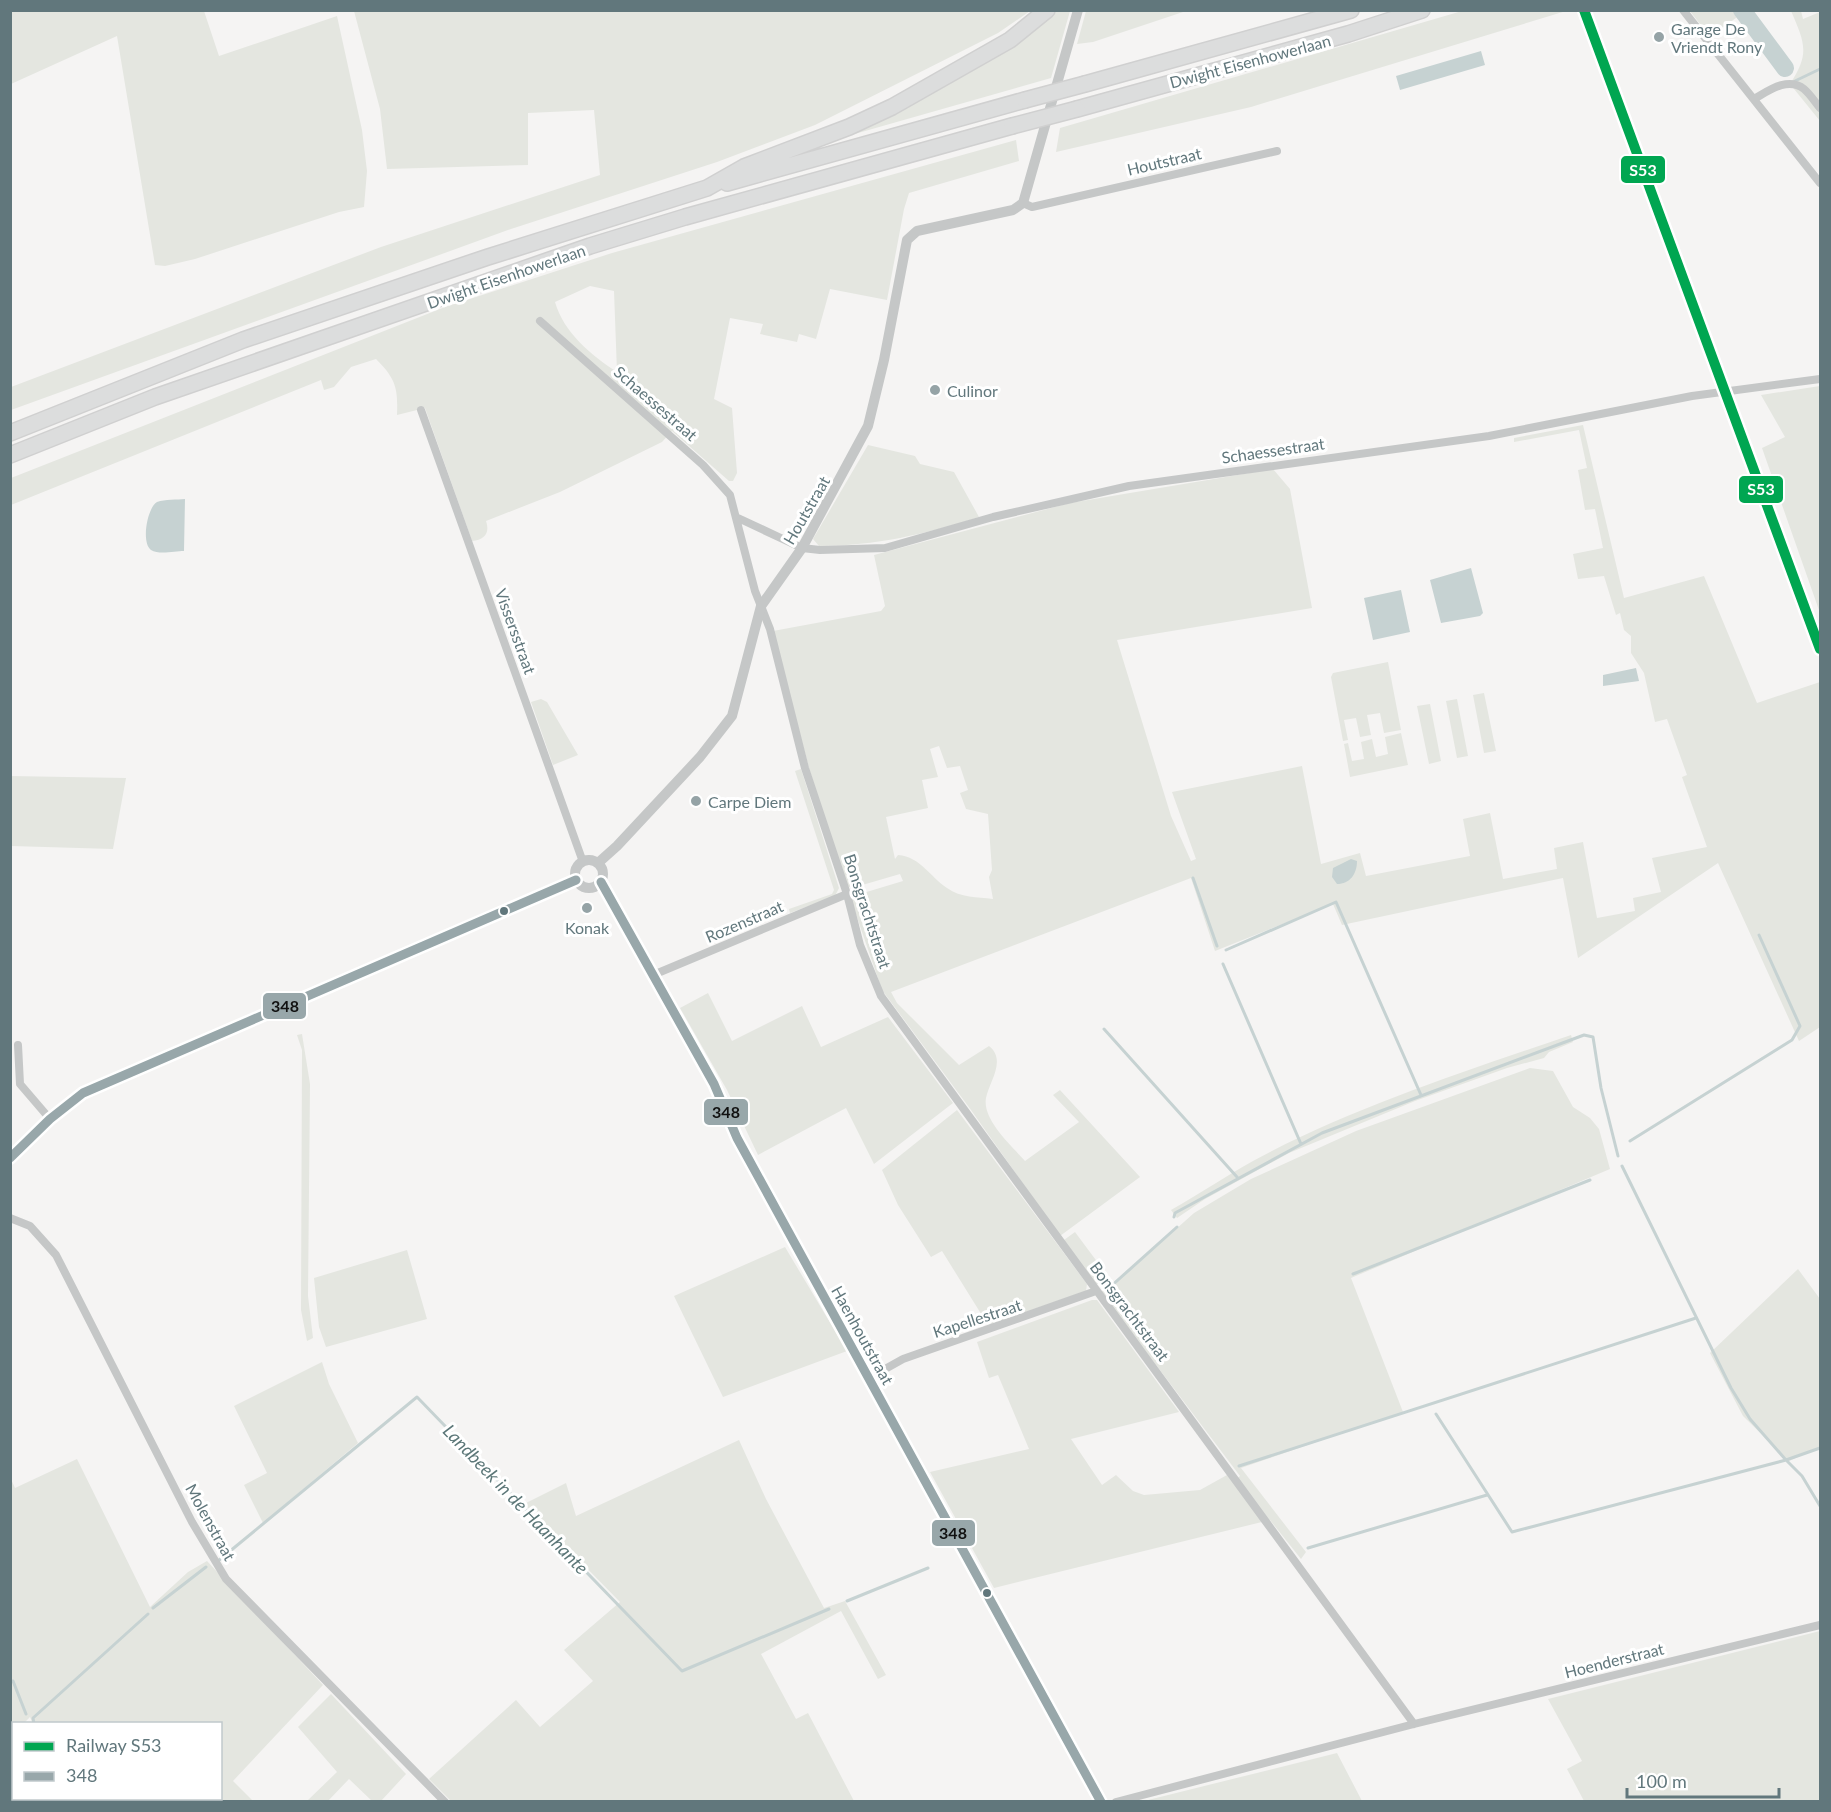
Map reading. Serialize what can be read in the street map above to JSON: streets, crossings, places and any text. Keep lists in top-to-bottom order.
{
  "streets": {
    "highway": ["Dwight Eisenhowerlaan"],
    "street": [
      "Houtstraat",
      "Schaessestraat",
      "Vissersstraat",
      "Bonsgrachtstraat",
      "Rozenstraat",
      "Kapellestraat",
      "Haenhoutstraat",
      "Molenstraat",
      "Hoenderstraat"
    ]
  },
  "crossings": [
    ["Houtstraat", "Schaessestraat"],
    ["Houtstraat", "Vissersstraat"],
    ["Houtstraat", "Bonsgrachtstraat"],
    ["Houtstraat", "Haenhoutstraat"],
    ["Schaessestraat", "Bonsgrachtstraat"],
    ["Vissersstraat", "Haenhoutstraat"],
    ["Bonsgrachtstraat", "Rozenstraat"],
    ["Bonsgrachtstraat", "Kapellestraat"],
    ["Bonsgrachtstraat", "Hoenderstraat"],
    ["Rozenstraat", "Haenhoutstraat"],
    ["Kapellestraat", "Haenhoutstraat"]
  ],
  "water": ["Landbeek in de Haanhante"],
  "places": [
    "Garage De Vriendt Rony",
    "Culinor",
    "Carpe Diem",
    "Konak"
  ],
  "lines": ["rail line S53", "transit line 348"],
  "legend": ["Railway S53", "348"],
  "scale_bar": "100 m"
}
